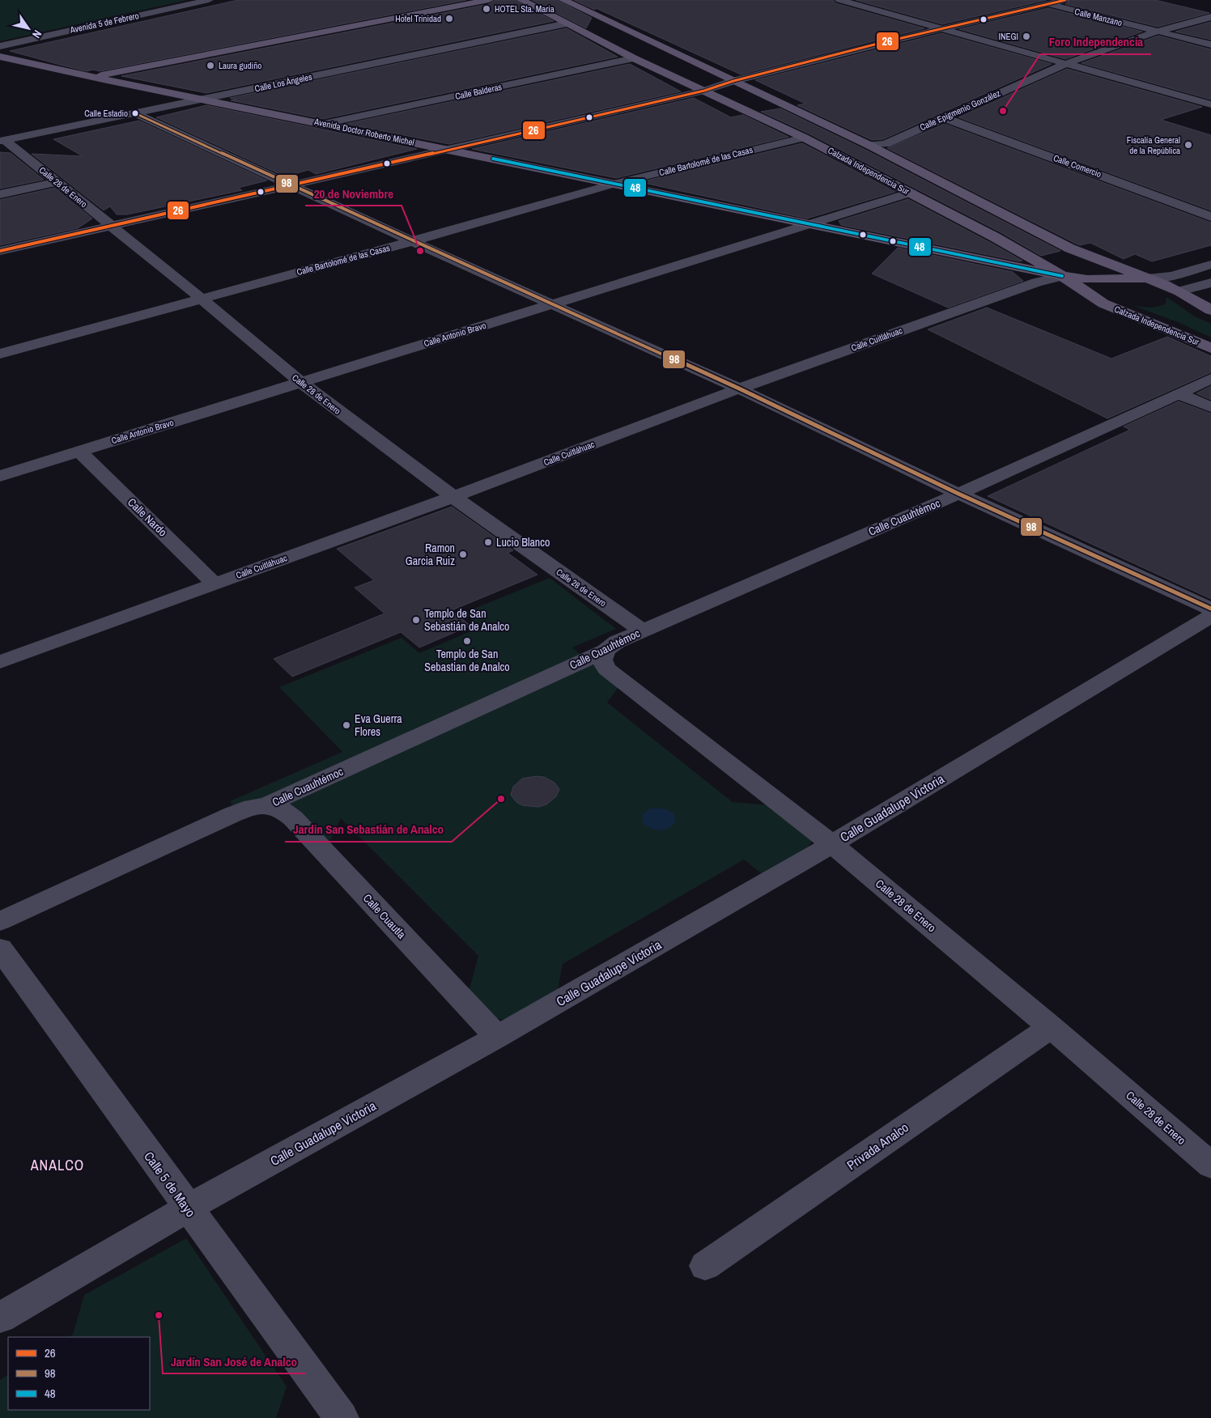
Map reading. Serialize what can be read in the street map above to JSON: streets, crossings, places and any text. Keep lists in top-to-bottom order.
{
  "streets": {
    "main road": ["Avenida Doctor Roberto Michel", "Calzada Independencia Sur", "Calle Cuitláhuac"],
    "street": [
      "Calle Manzano",
      "Avenida 5 de Febrero",
      "Calle Los Ángeles",
      "Calle Balderas",
      "Calle Epigmenio González",
      "Calle Bartolomé de las Casas",
      "Calle Comercio",
      "Calle 28 de Enero",
      "Calle Antonio Bravo",
      "Calle Nardo",
      "Calle Cuauhtémoc",
      "Calle Guadalupe Victoria",
      "Calle Cuautla",
      "Privada Analco",
      "Calle 5 de Mayo"
    ]
  },
  "crossings": [
    ["Calle Manzano", "Calle Epigmenio González"],
    ["Calle Los Ángeles", "Avenida Doctor Roberto Michel"],
    ["Calle Los Ángeles", "Calzada Independencia Sur"],
    ["Calle Los Ángeles", "Calle 28 de Enero"],
    ["Calle Balderas", "Avenida Doctor Roberto Michel"],
    ["Calle Balderas", "Calzada Independencia Sur"],
    ["Calle Epigmenio González", "Calle Comercio"],
    ["Calle Epigmenio González", "Calzada Independencia Sur"],
    ["Avenida Doctor Roberto Michel", "Calle Bartolomé de las Casas"],
    ["Avenida Doctor Roberto Michel", "Calzada Independencia Sur"],
    ["Avenida Doctor Roberto Michel", "Calle Antonio Bravo"],
    ["Avenida Doctor Roberto Michel", "Calle Cuitláhuac"],
    ["Calle Bartolomé de las Casas", "Calzada Independencia Sur"],
    ["Calle Bartolomé de las Casas", "Calle 28 de Enero"],
    ["Calzada Independencia Sur", "Calle Antonio Bravo"],
    ["Calzada Independencia Sur", "Calle Cuitláhuac"],
    ["Calle 28 de Enero", "Calle Antonio Bravo"],
    ["Calle 28 de Enero", "Calle Cuitláhuac"],
    ["Calle 28 de Enero", "Calle Cuauhtémoc"],
    ["Calle 28 de Enero", "Calle Guadalupe Victoria"],
    ["Calle 28 de Enero", "Privada Analco"],
    ["Calle Antonio Bravo", "Calle Nardo"],
    ["Calle Cuitláhuac", "Calle Nardo"],
    ["Calle Cuauhtémoc", "Calle Cuautla"],
    ["Calle Guadalupe Victoria", "Calle Cuautla"],
    ["Calle Guadalupe Victoria", "Calle 5 de Mayo"]
  ],
  "districts": ["ANALCO"],
  "places": [
    "HOTEL Sta. Maria",
    "Hotel Trinidad",
    "INEGI",
    "Laura gudiño",
    "Foro Independencia",
    "Calle Estadio",
    "Fiscalía General de la República",
    "20 de Noviembre",
    "Lucio Blanco",
    "Ramon Garcia Ruiz",
    "Templo de San Sebastián de Analco",
    "Templo de San Sebastian de Analco",
    "Eva Guerra Flores",
    "Jardin San Sebastián de Analco",
    "Jardín San José de Analco"
  ],
  "lines": ["transit line 26", "transit line 98", "transit line 48"],
  "legend": ["26", "98", "48"],
  "north": "bottom right"
}
